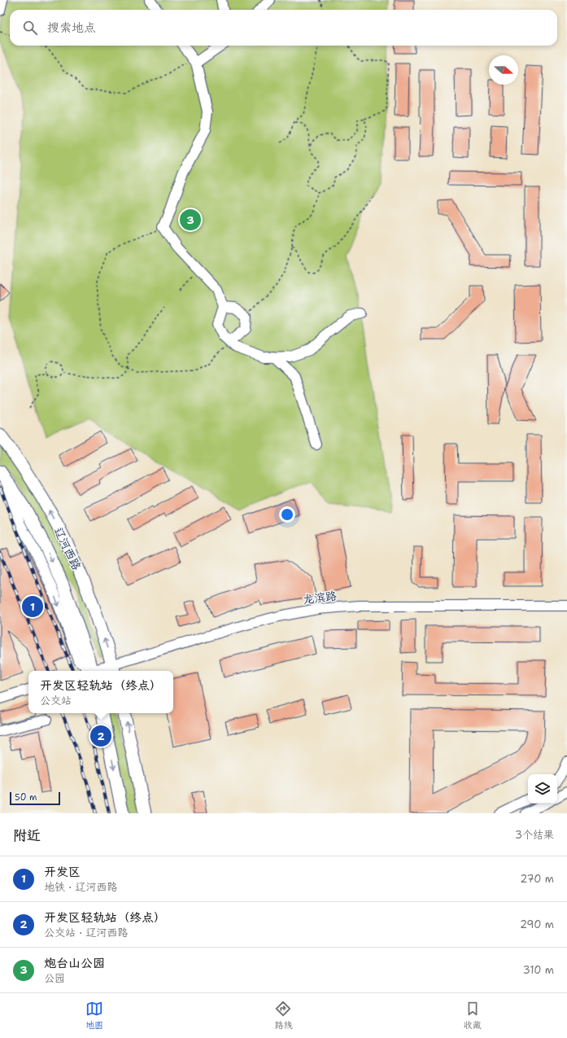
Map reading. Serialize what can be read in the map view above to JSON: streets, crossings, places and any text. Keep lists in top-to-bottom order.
{
  "streets": {
    "main road": ["辽河西路"],
    "street": ["龙滨路"]
  },
  "crossings": [
    ["辽河西路", "龙滨路"]
  ],
  "scale_bar": "50 m",
  "north": "right",
  "page": {
    "search": "搜索地点",
    "pins": ["3", "1", "2"],
    "popup": ["开发区轻轨站（终点）", "公交站"],
    "scale": "50 m",
    "heading": ["附近", "3个结果"],
    "list": [
      {
        "mark": "1",
        "name": "开发区",
        "note": "地铁 · 辽河西路",
        "value": "270 m"
      },
      {
        "mark": "2",
        "name": "开发区轻轨站（终点）",
        "note": "公交站 · 辽河西路",
        "value": "290 m"
      },
      {
        "mark": "3",
        "name": "炮台山公园",
        "note": "公园",
        "value": "310 m"
      }
    ],
    "nav": ["地图", "路线", "收藏"]
  }
}
